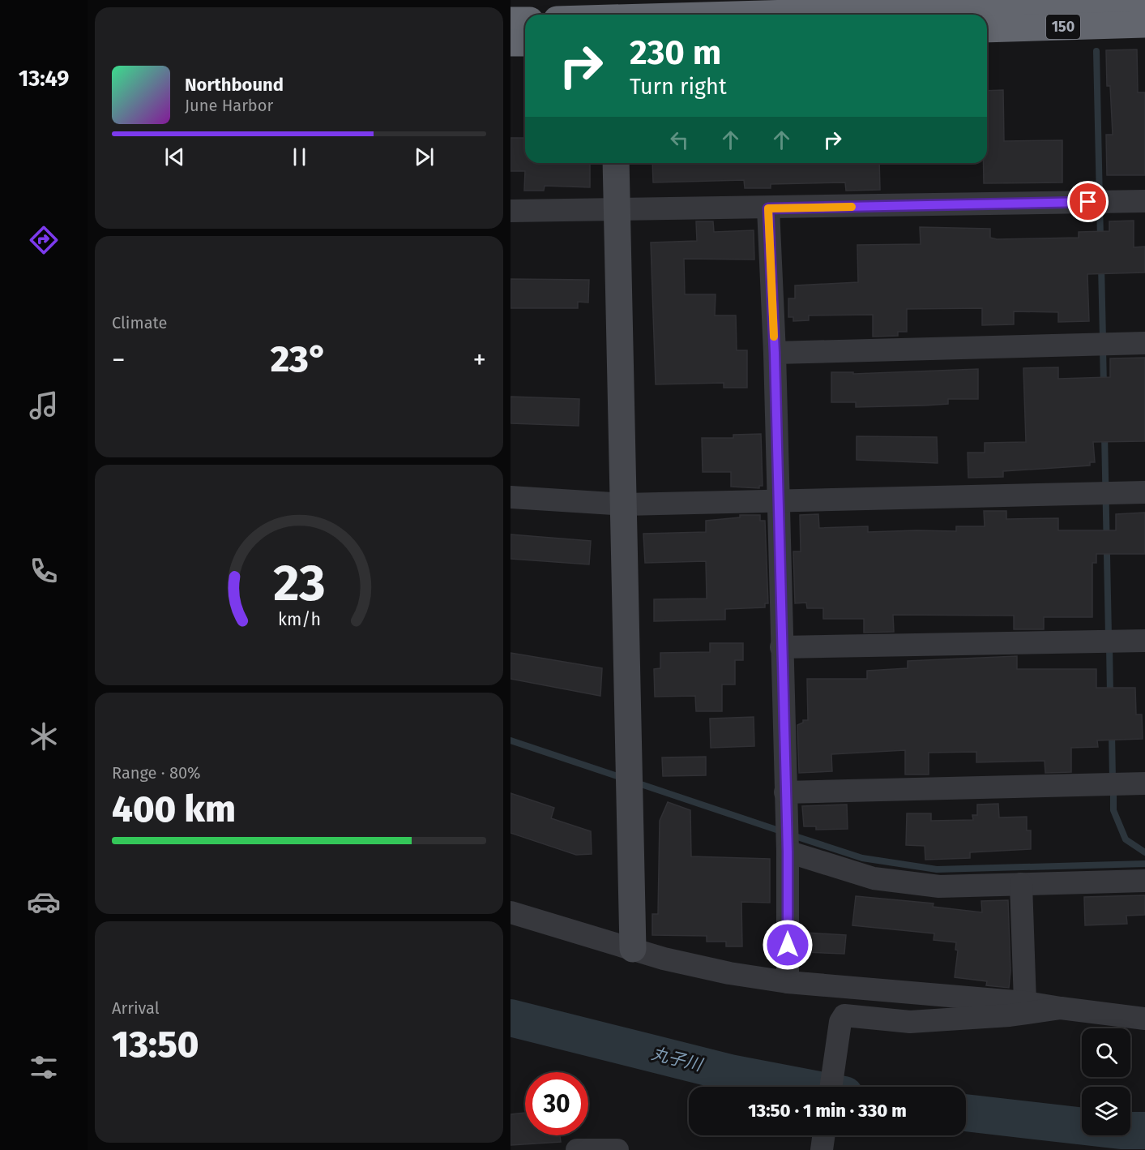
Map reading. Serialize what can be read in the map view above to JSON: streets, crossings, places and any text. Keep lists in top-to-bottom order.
{
  "streets": {
    "highway": ["150"]
  },
  "water": ["丸子川"],
  "page": {
    "tabs": "13:49",
    "turn": ["230 m", "Turn right"],
    "song": ["Northbound", "June Harbor"],
    "tile": [
      "Climate",
      ["Range · 80%", "400 km"],
      ["Arrival", "13:50"]
    ],
    "heat": ["−", "23°", "+"],
    "limit": "30",
    "trip": "13:50 · 1 min · 330 m",
    "gauge": ["23", "km/h"]
  }
}
